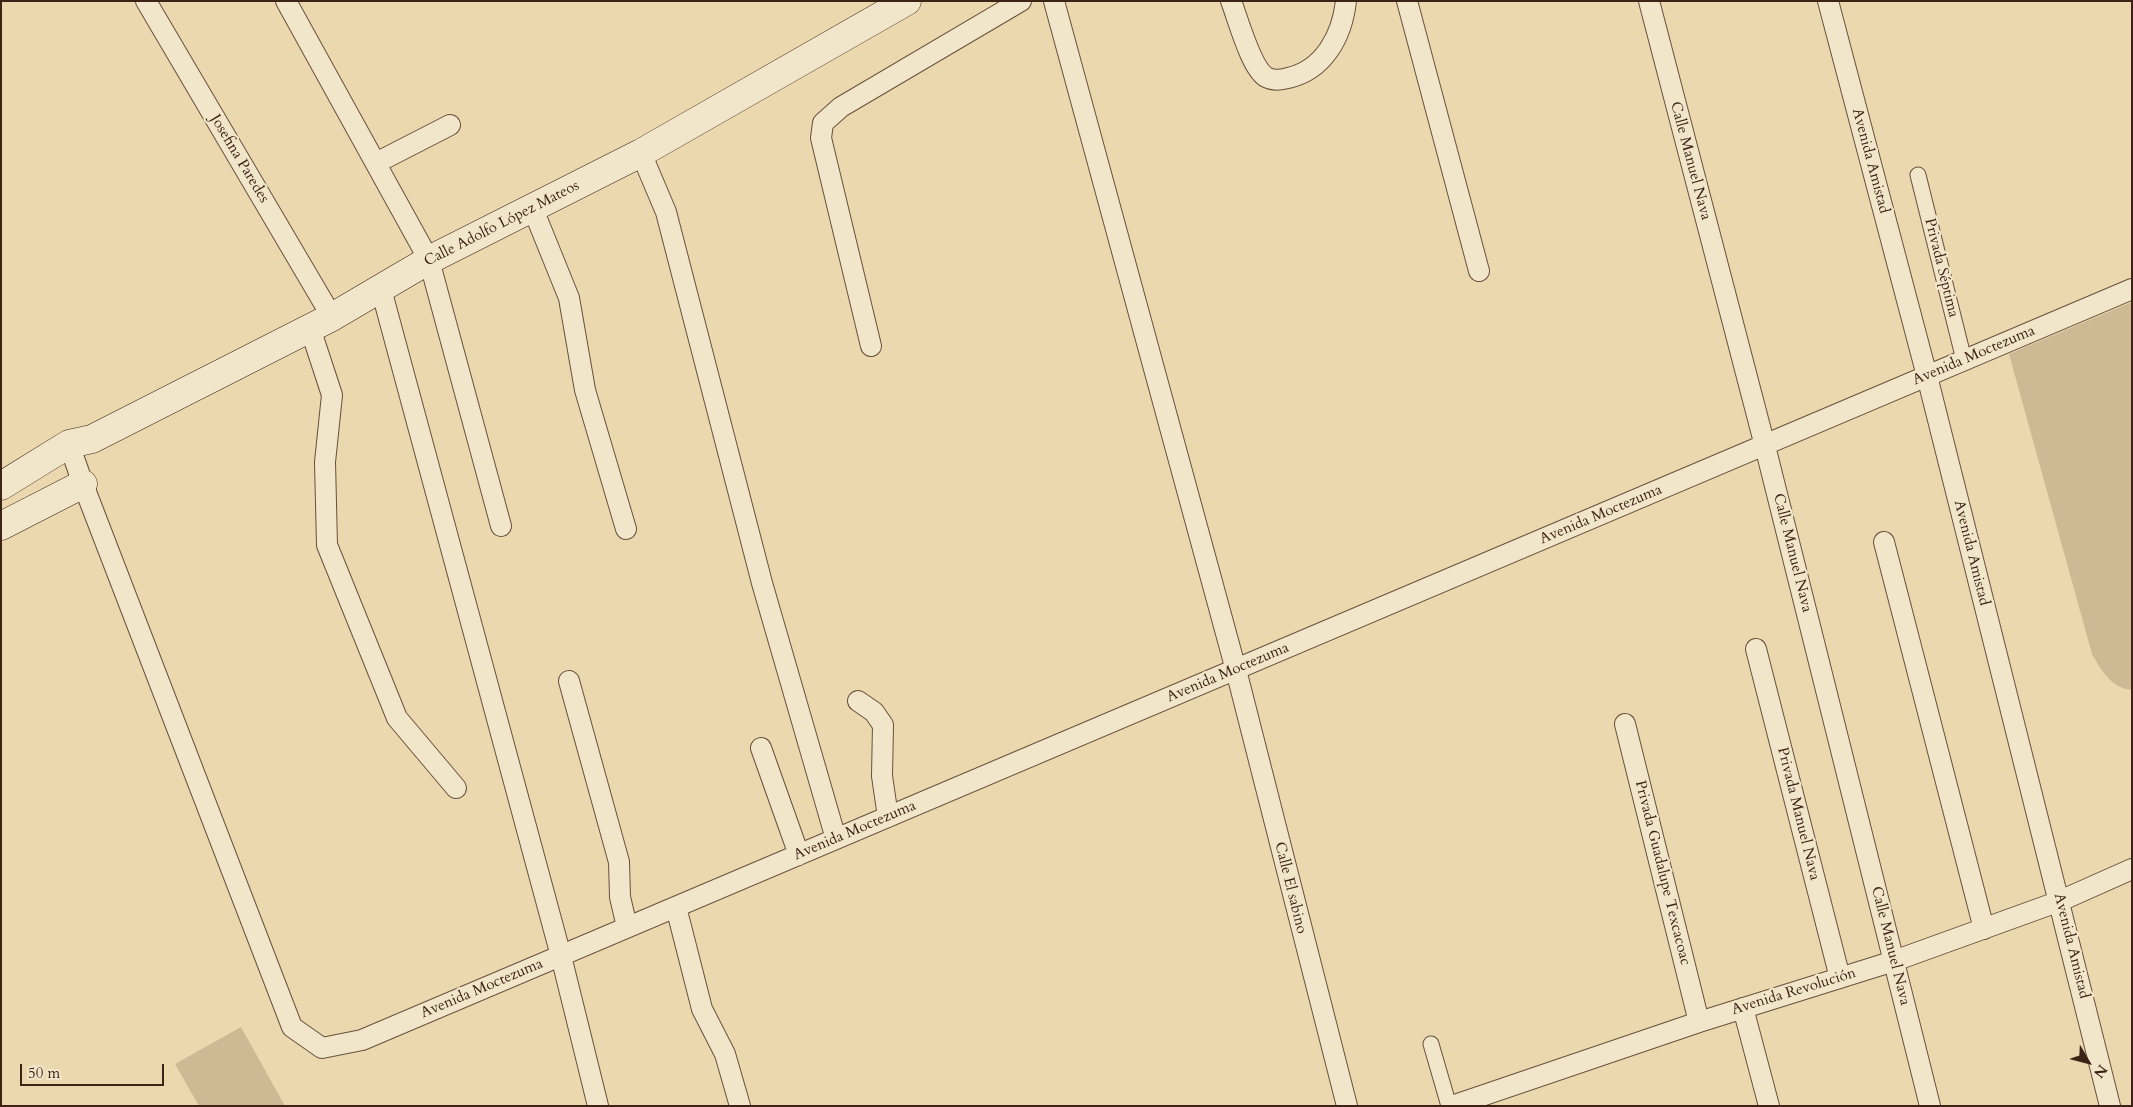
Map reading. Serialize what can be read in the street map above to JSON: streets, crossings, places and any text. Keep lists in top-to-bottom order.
{
  "streets": {
    "main road": ["Calle Adolfo López Mateos"],
    "street": [
      "Josefina Paredes",
      "Calle Manuel Nava",
      "Avenida Amistad",
      "Privada Séptima",
      "Avenida Moctezuma",
      "Privada Manuel Nava",
      "Privada Guadalupe Texcacoac",
      "Calle El sabino",
      "Avenida Revolución"
    ]
  },
  "crossings": [
    ["Josefina Paredes", "Calle Adolfo López Mateos"],
    ["Calle Manuel Nava", "Avenida Moctezuma"],
    ["Calle Manuel Nava", "Avenida Revolución"],
    ["Avenida Amistad", "Avenida Moctezuma"],
    ["Avenida Amistad", "Avenida Revolución"],
    ["Privada Séptima", "Avenida Moctezuma"],
    ["Avenida Moctezuma", "Calle El sabino"],
    ["Privada Manuel Nava", "Avenida Revolución"],
    ["Privada Guadalupe Texcacoac", "Avenida Revolución"]
  ],
  "scale_bar": "50 m",
  "north": "bottom right"
}
